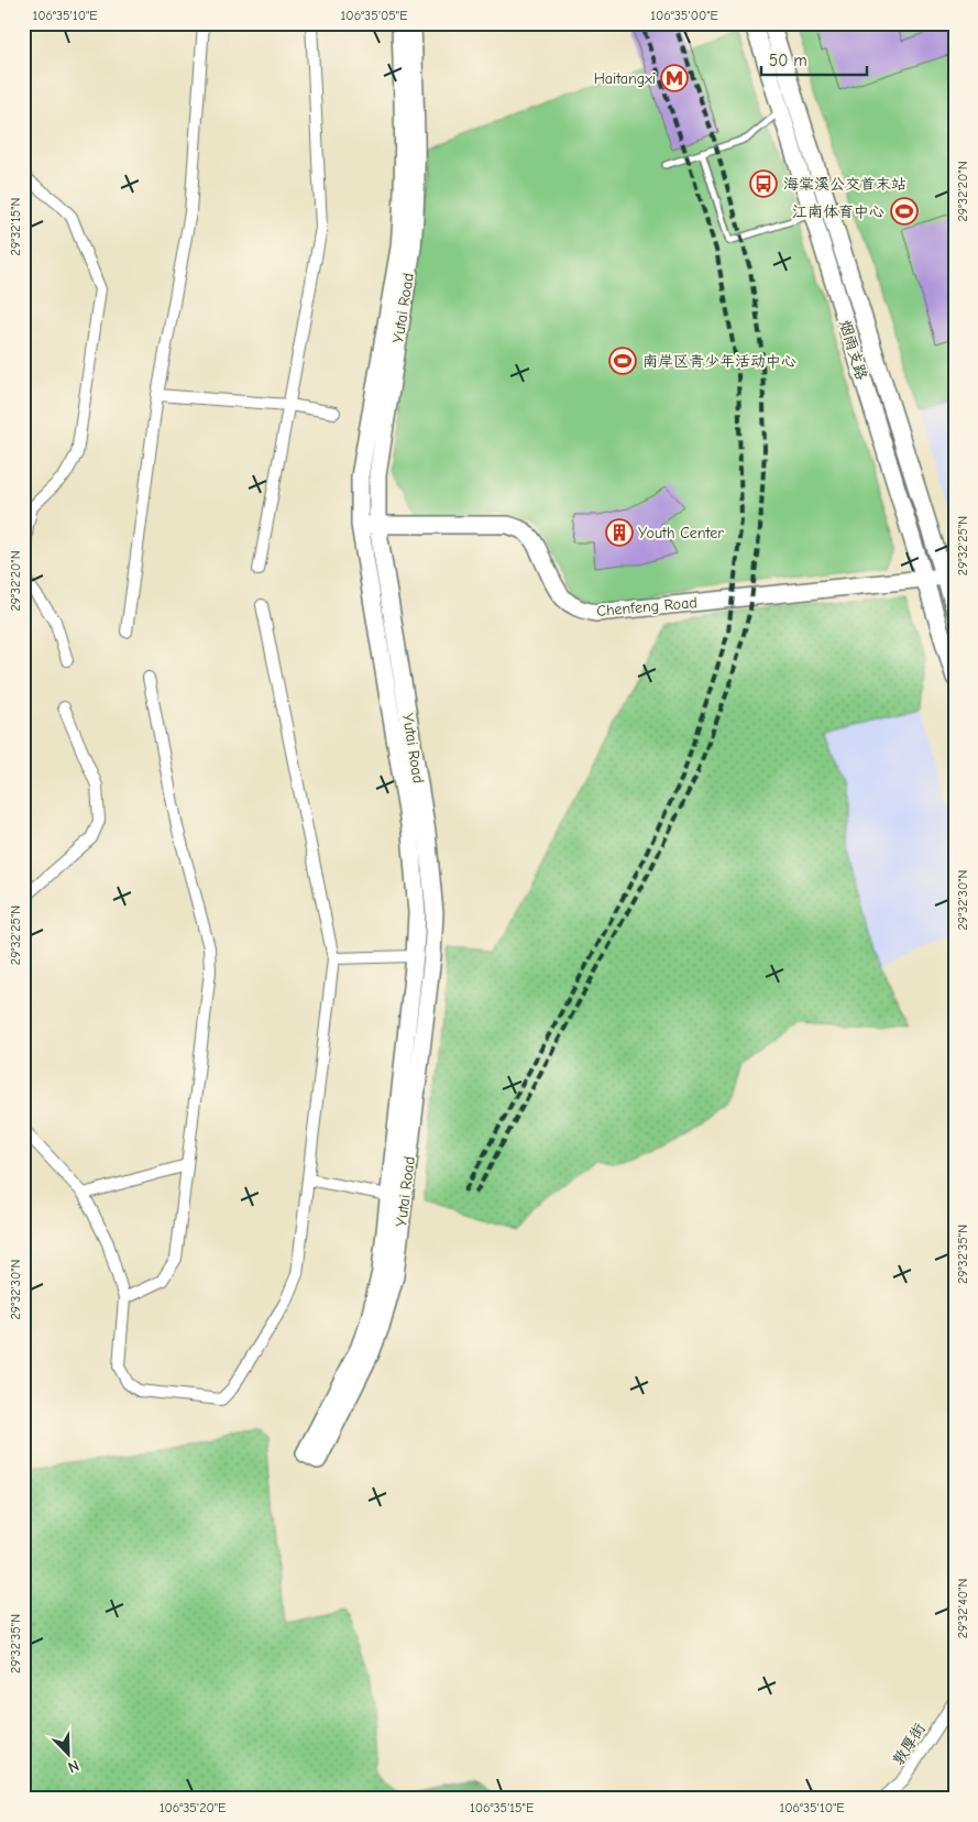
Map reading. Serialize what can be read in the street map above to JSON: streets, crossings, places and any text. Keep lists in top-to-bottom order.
{
  "streets": {
    "street": [
      "Yutai Road",
      "烟雨支路",
      "Chenfeng Road",
      "敦厚街"
    ]
  },
  "crossings": [
    ["Yutai Road", "Chenfeng Road"],
    ["烟雨支路", "Chenfeng Road"]
  ],
  "places": {
    "metro station": ["Haitangxi"],
    "bus stop": ["海棠溪公交首末站"],
    "sports": ["江南体育中心", "南岸区青少年活动中心"],
    "building": ["Youth Center"]
  },
  "scale_bar": "50 m",
  "north": "bottom right",
  "coordinates": [
    "106°35'10\"E",
    "106°35'05\"E",
    "106°35'00\"E",
    "29°32'20\"N",
    "29°32'15\"N",
    "29°32'25\"N",
    "29°32'30\"N",
    "29°32'35\"N",
    "29°32'40\"N",
    "106°35'20\"E",
    "106°35'15\"E"
  ]
}
